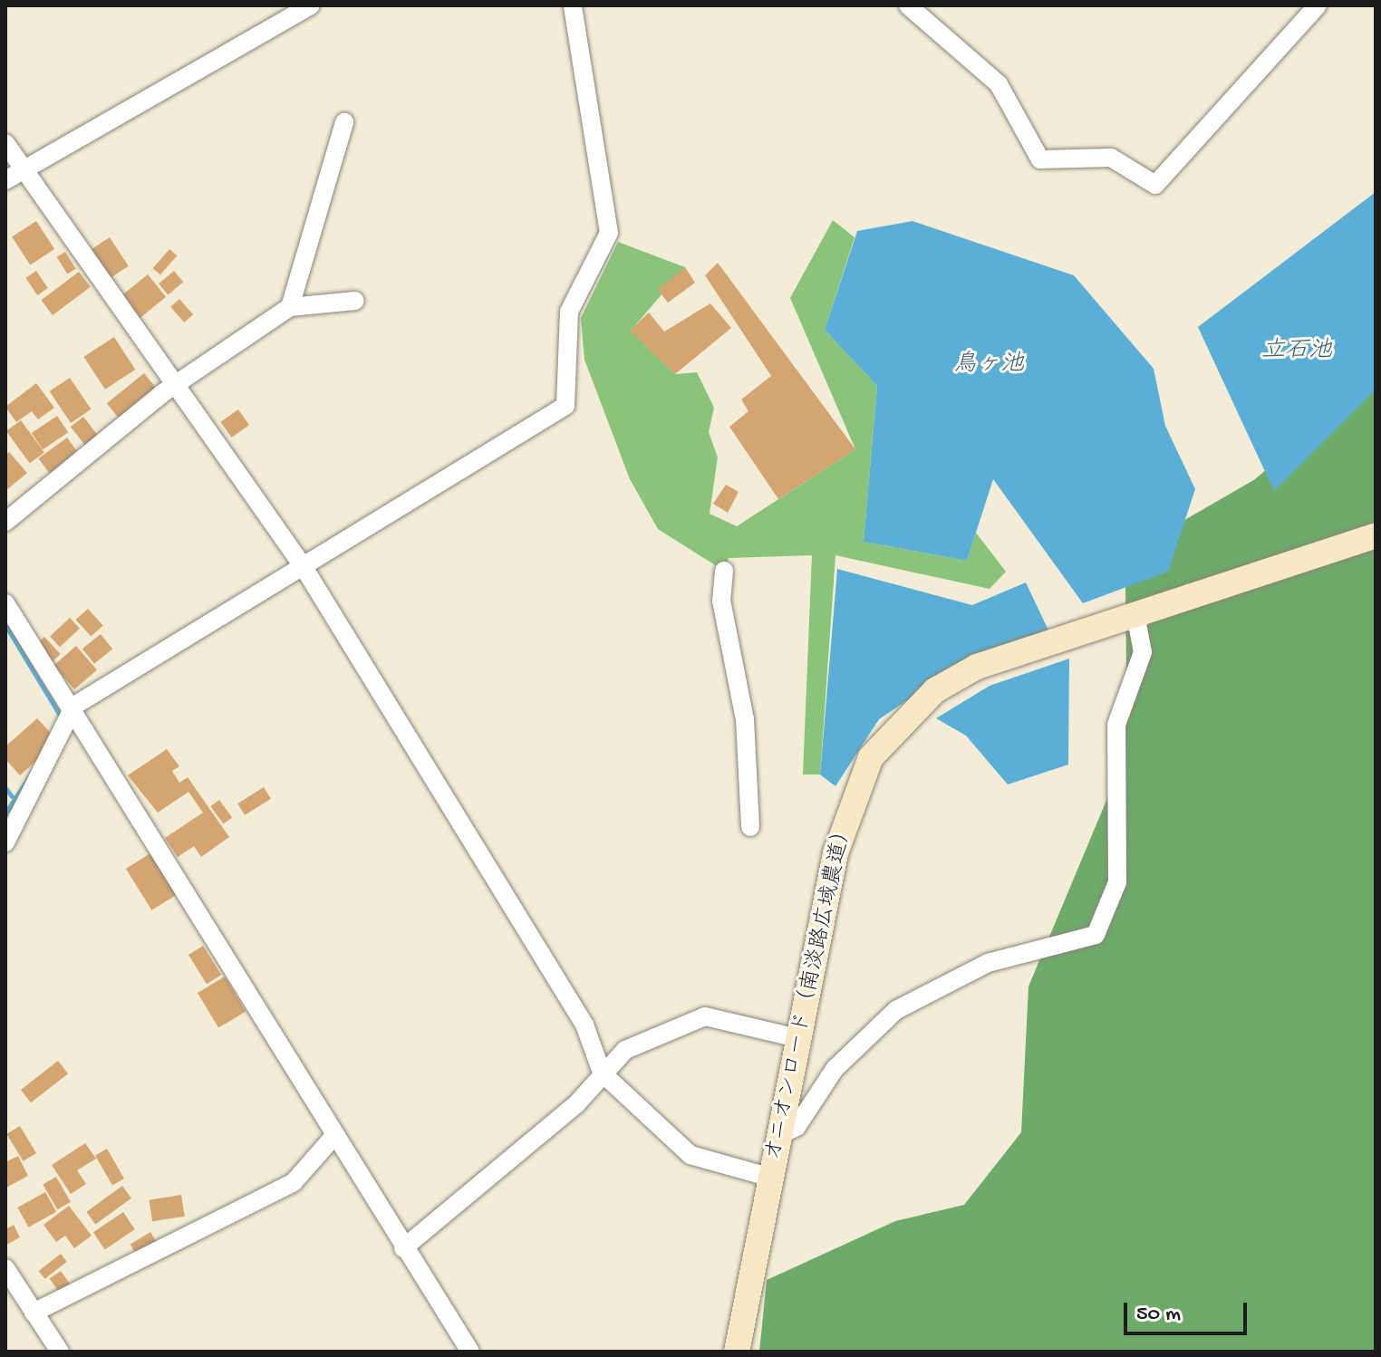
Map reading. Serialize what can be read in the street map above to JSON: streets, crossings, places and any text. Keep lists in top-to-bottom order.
{
  "streets": {
    "street": ["オニオンロード（南淡路広域農道）"]
  },
  "water": ["立石池", "鳥ヶ池"],
  "scale_bar": "50 m"
}
